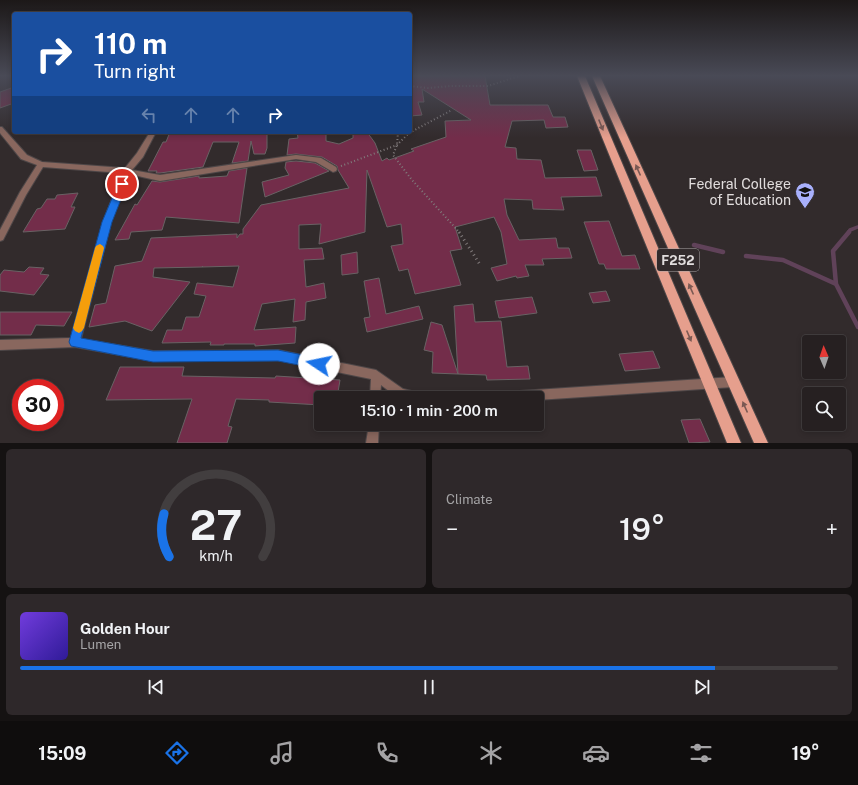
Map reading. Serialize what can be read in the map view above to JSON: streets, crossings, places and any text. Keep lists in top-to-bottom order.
{
  "streets": {
    "main road": ["F252"]
  },
  "places": {
    "school or university": ["Federal College of Education"]
  },
  "north": "top",
  "page": {
    "turn": ["110 m", "Turn right"],
    "limit": "30",
    "trip": "15:10 · 1 min · 200 m",
    "tile": "Climate",
    "heat": ["−", "19°", "+"],
    "song": ["Golden Hour", "Lumen"],
    "tabs": ["15:09", "19°"],
    "gauge": ["27", "km/h"]
  }
}
